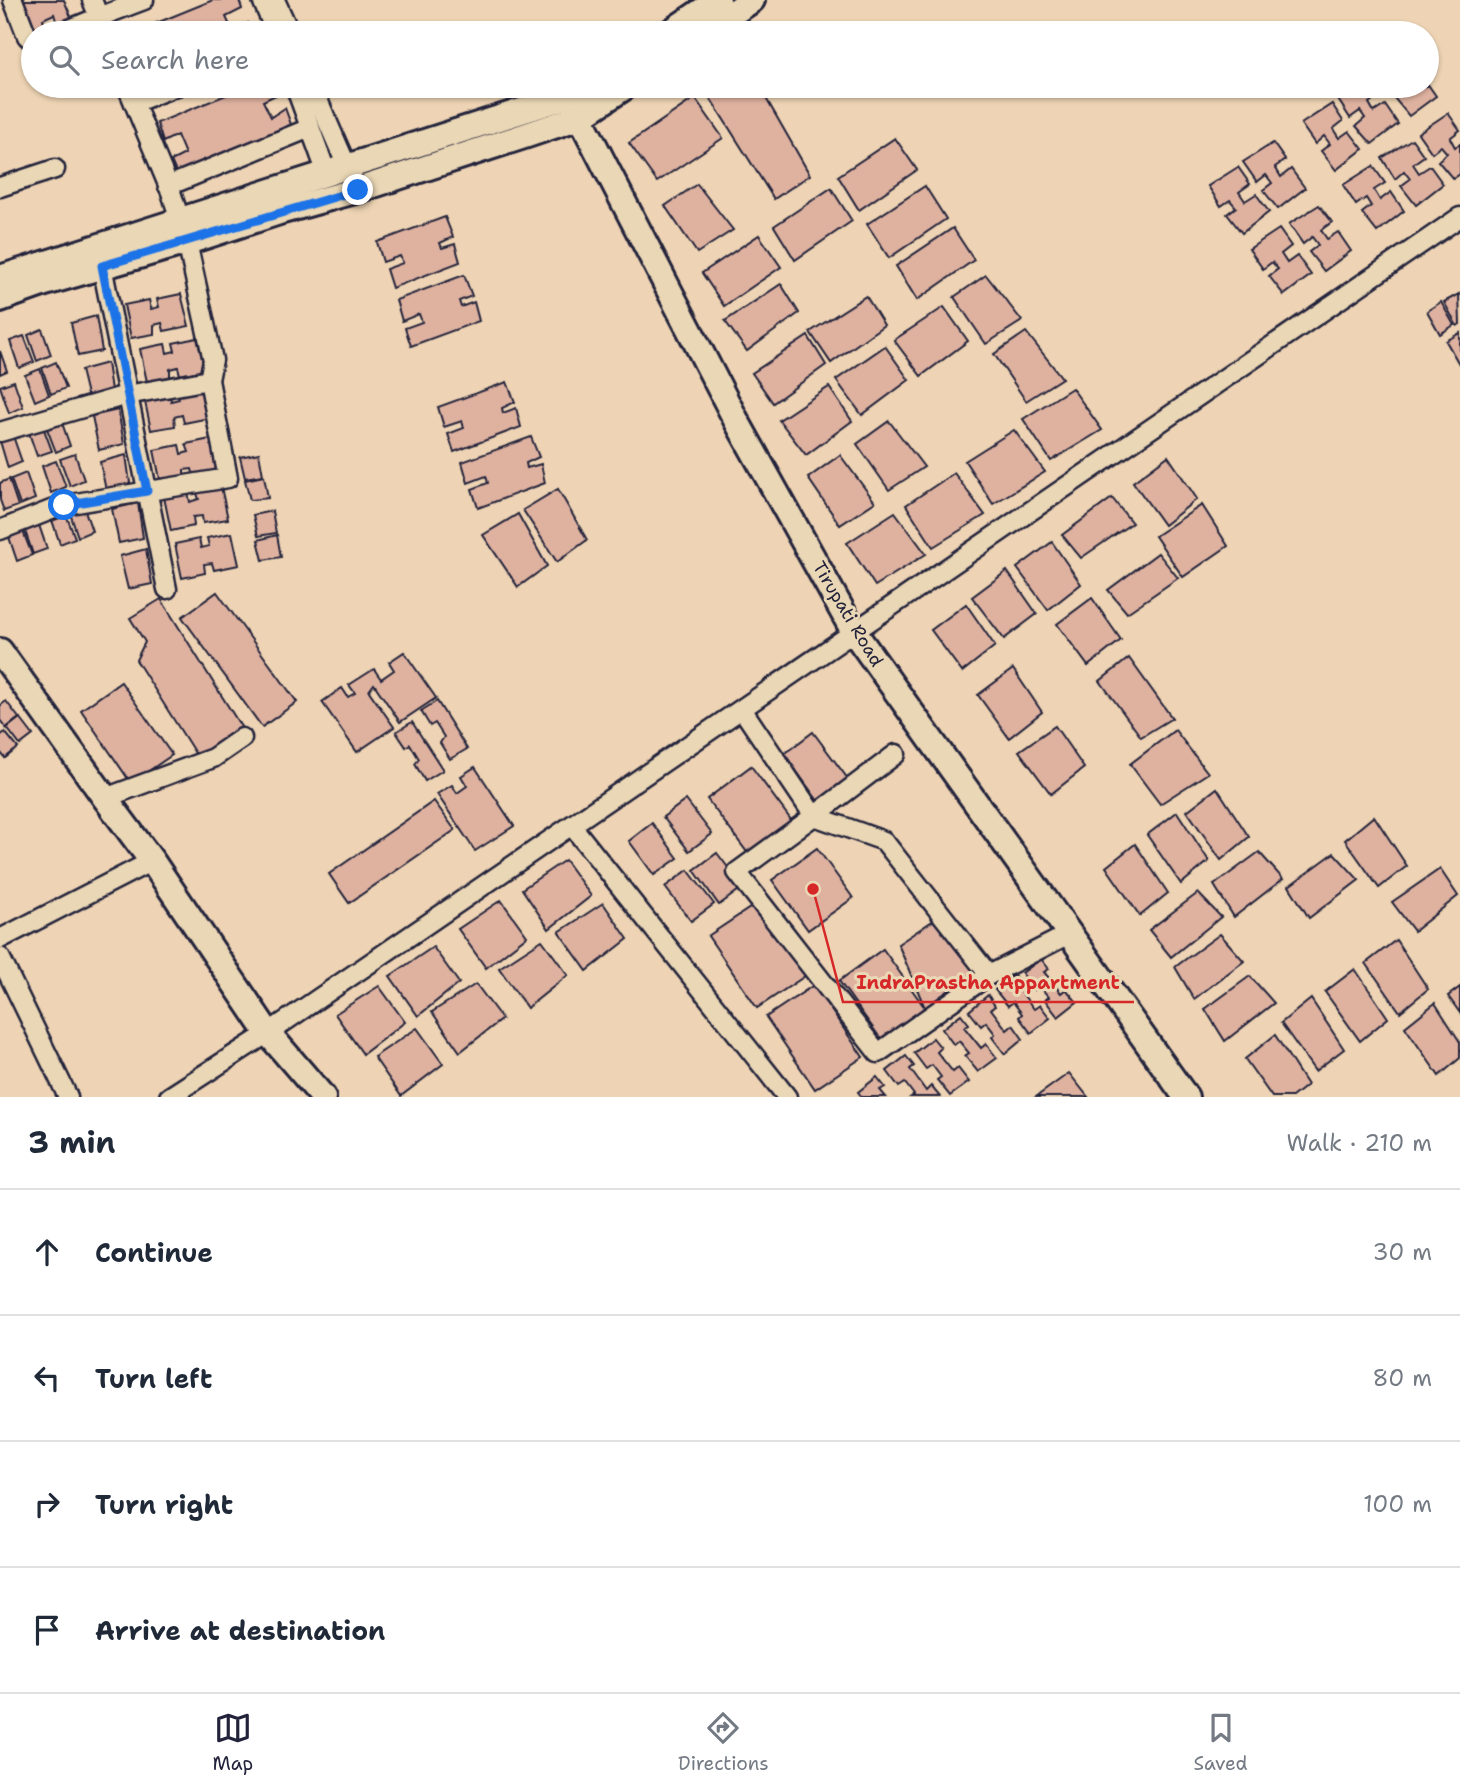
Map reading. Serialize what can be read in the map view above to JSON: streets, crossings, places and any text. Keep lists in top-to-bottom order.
{
  "streets": {
    "street": ["Tirupati Road"]
  },
  "places": ["IndraPrastha Appartment"],
  "page": {
    "search": "Search here",
    "heading": ["3 min", "Walk · 210 m"],
    "list": [
      ["Continue", "30 m"],
      ["Turn left", "80 m"],
      ["Turn right", "100 m"],
      "Arrive at destination"
    ],
    "nav": ["Map", "Directions", "Saved"]
  }
}
